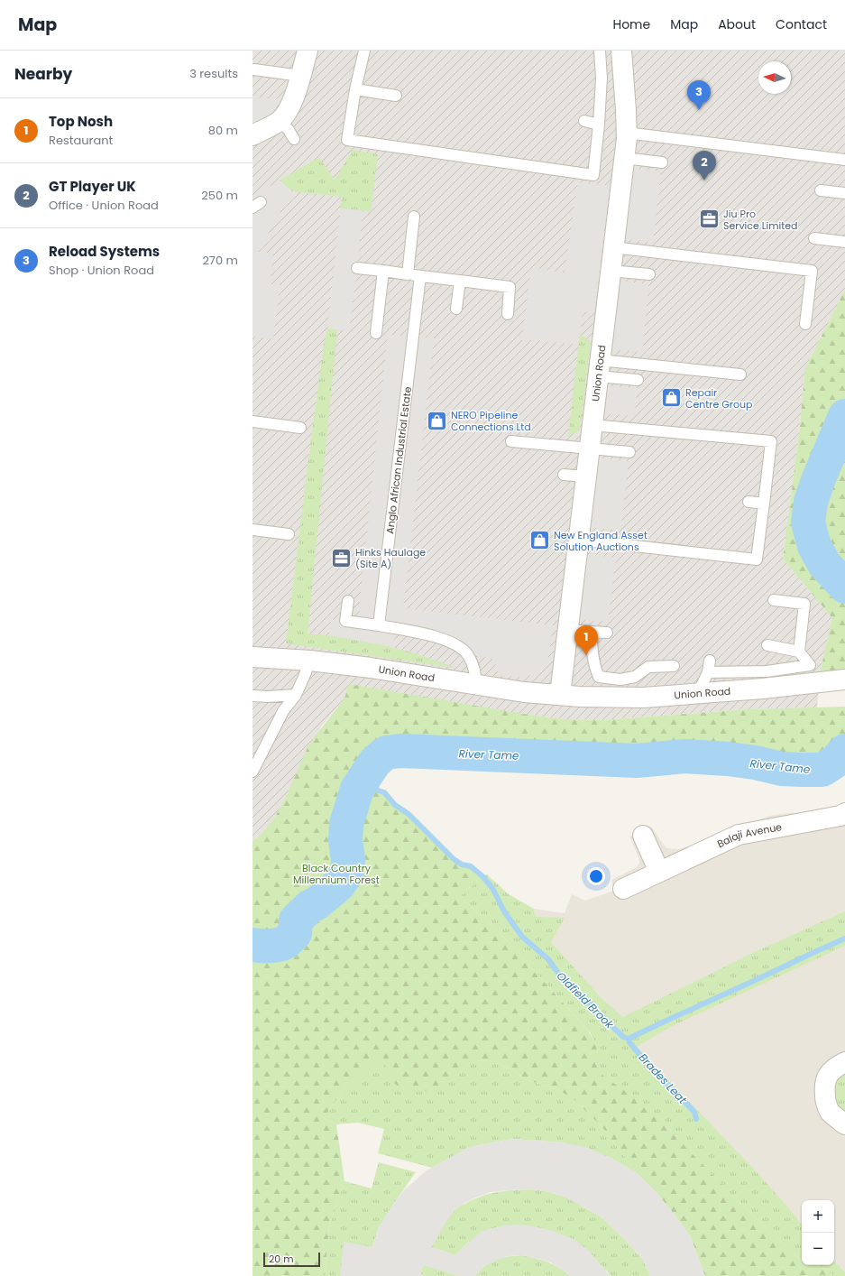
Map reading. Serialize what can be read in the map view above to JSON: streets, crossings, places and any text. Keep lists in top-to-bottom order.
{
  "streets": {
    "street": ["Union Road", "Balaji Avenue"],
    "lane": ["Anglo African Industrial Estate"]
  },
  "water": ["River Tame", "Oldfield Brook", "Brades Leat"],
  "parks": ["Black Country Millennium Forest"],
  "places": {
    "office": ["Jiu Pro Service Limited", "Hinks Haulage (Site A)"],
    "shop": ["Repair Centre Group", "NERO Pipeline Connections Ltd", "New England Asset Solution Auctions"]
  },
  "scale_bar": "20 m",
  "north": "left",
  "page": {
    "header": "Map",
    "nav": [
      "Home",
      "Map",
      "About",
      "Contact"
    ],
    "heading": ["Nearby", "3 results"],
    "pins": ["3", "2", "1"],
    "list": [
      {
        "mark": "1",
        "name": "Top Nosh",
        "note": "Restaurant",
        "value": "80 m"
      },
      {
        "mark": "2",
        "name": "GT Player UK",
        "note": "Office · Union Road",
        "value": "250 m"
      },
      {
        "mark": "3",
        "name": "Reload Systems",
        "note": "Shop · Union Road",
        "value": "270 m"
      }
    ],
    "map_buttons": ["+", "−"],
    "scale": "20 m"
  }
}
